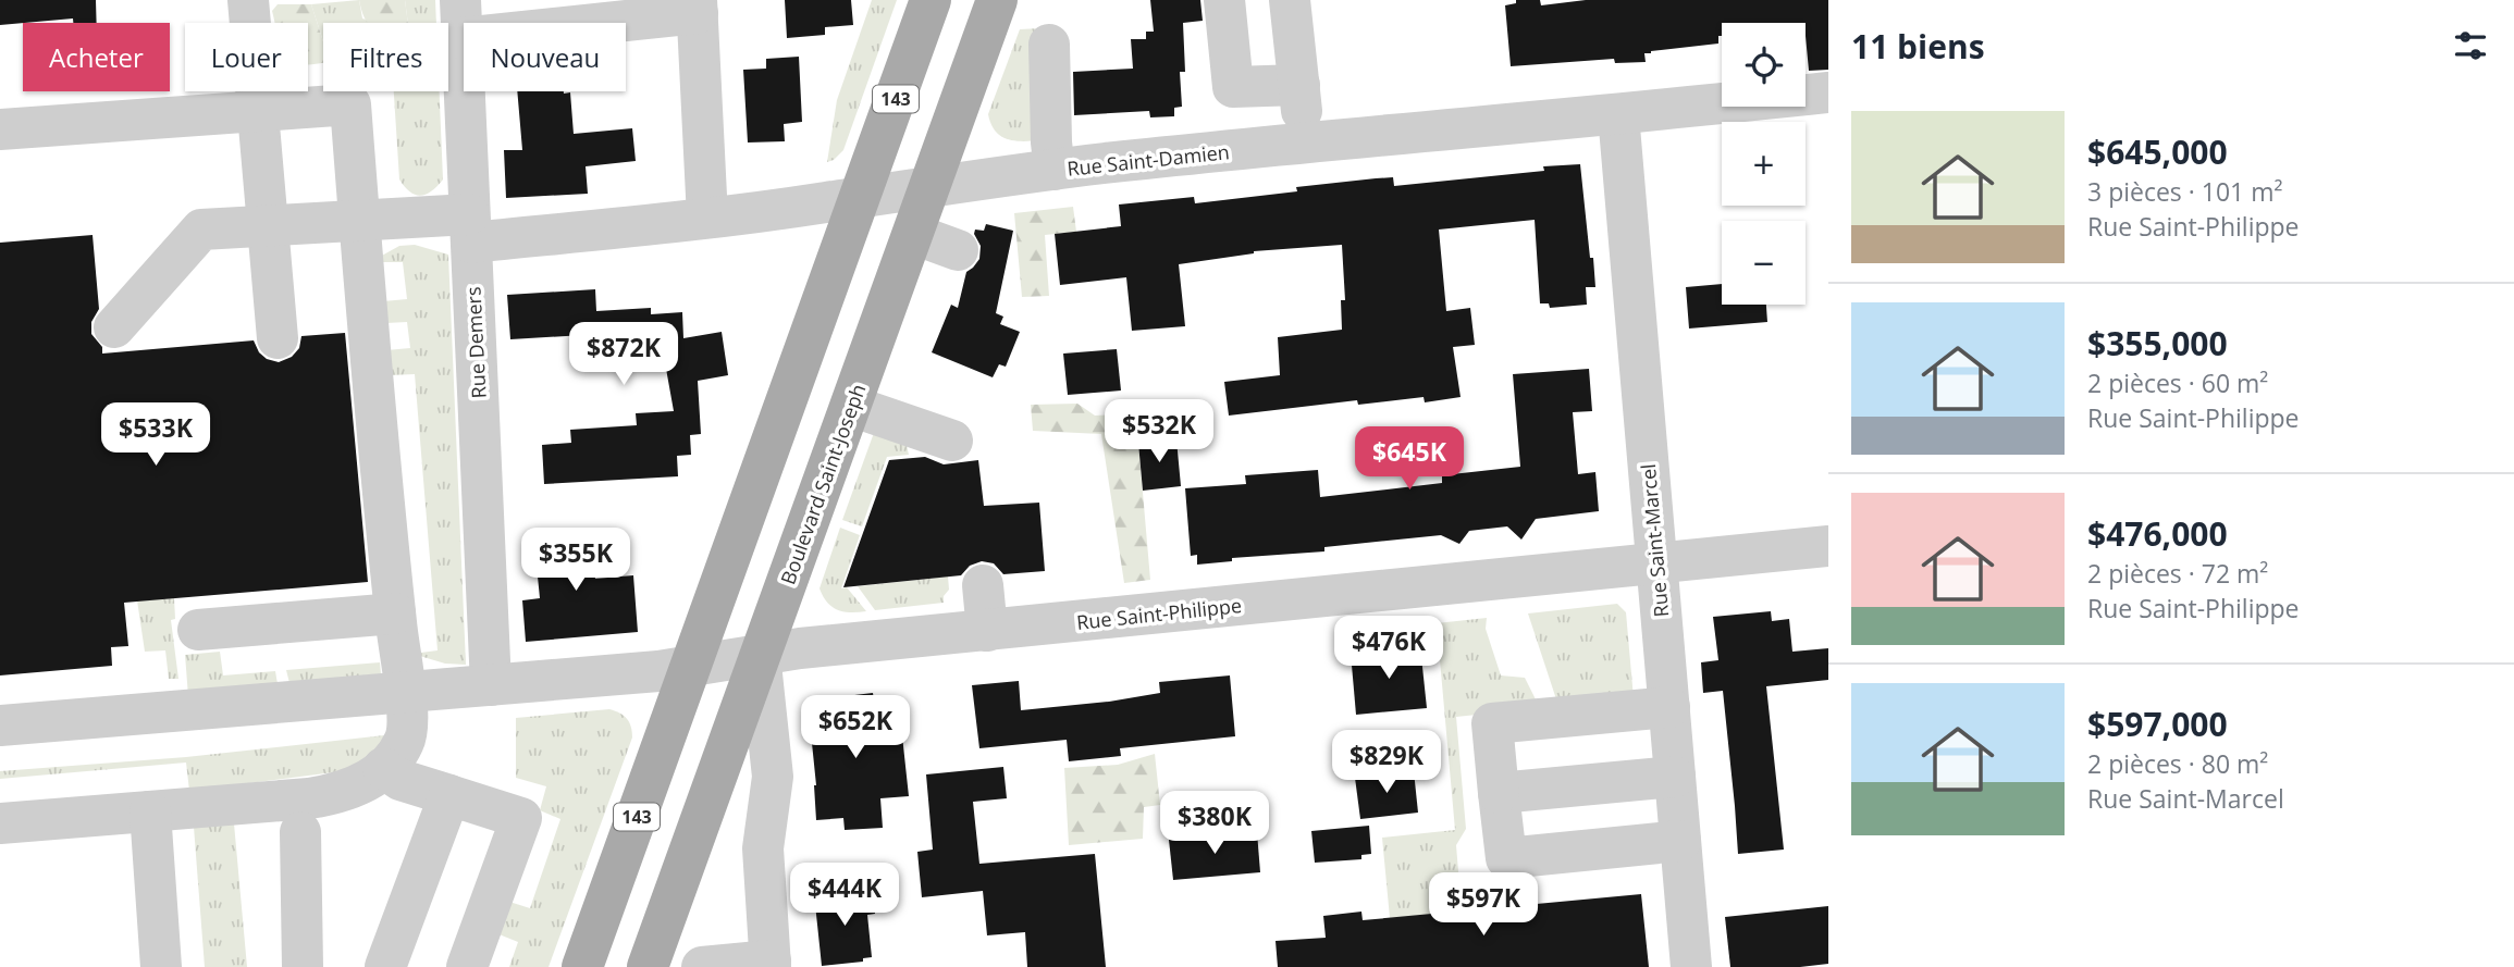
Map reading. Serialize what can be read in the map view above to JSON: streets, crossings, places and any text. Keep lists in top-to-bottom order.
{
  "streets": {
    "main road": ["143", "Boulevard Saint-Joseph"],
    "street": [
      "Rue Saint-Damien",
      "Rue Demers",
      "Rue Saint-Marcel",
      "Rue Saint-Philippe"
    ]
  },
  "crossings": [
    ["143", "Rue Saint-Damien"],
    ["143", "Rue Saint-Philippe"],
    ["Rue Saint-Damien", "Rue Demers"],
    ["Rue Saint-Damien", "Boulevard Saint-Joseph"],
    ["Rue Saint-Damien", "Rue Saint-Marcel"],
    ["Rue Demers", "Rue Saint-Philippe"],
    ["Boulevard Saint-Joseph", "Rue Saint-Philippe"],
    ["Rue Saint-Marcel", "Rue Saint-Philippe"]
  ],
  "page": {
    "heading": "11 biens",
    "map_buttons": ["+", "−"],
    "chip": [
      "Acheter",
      "Louer",
      "Filtres",
      "Nouveau"
    ],
    "list": [
      {
        "name": "$645,000",
        "note": "3 pièces · 101 m² · Rue Saint-Philippe"
      },
      {
        "name": "$355,000",
        "note": "2 pièces · 60 m² · Rue Saint-Philippe"
      },
      {
        "name": "$476,000",
        "note": "2 pièces · 72 m² · Rue Saint-Philippe"
      },
      {
        "name": "$597,000",
        "note": "2 pièces · 80 m² · Rue Saint-Marcel"
      }
    ],
    "price": [
      "$872K",
      "$532K",
      "$533K",
      "$645K",
      "$355K",
      "$476K",
      "$652K",
      "$829K",
      "$380K",
      "$444K",
      "$597K"
    ]
  }
}
